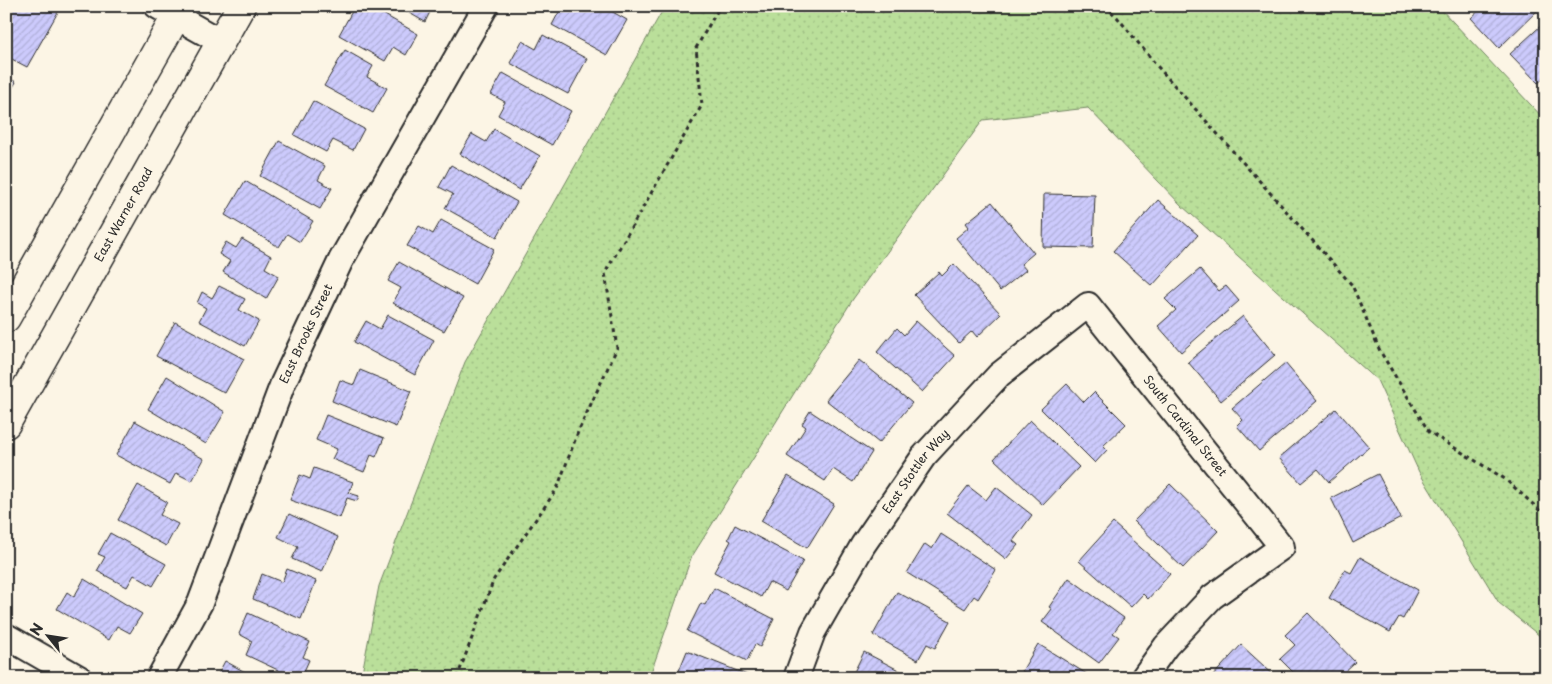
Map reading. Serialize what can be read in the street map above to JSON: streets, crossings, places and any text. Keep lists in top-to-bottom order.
{
  "streets": {
    "main road": ["East Warner Road"],
    "street": ["East Brooks Street", "South Cardinal Street", "East Stottler Way"]
  },
  "crossings": [
    ["South Cardinal Street", "East Stottler Way"]
  ],
  "north": "top left"
}
